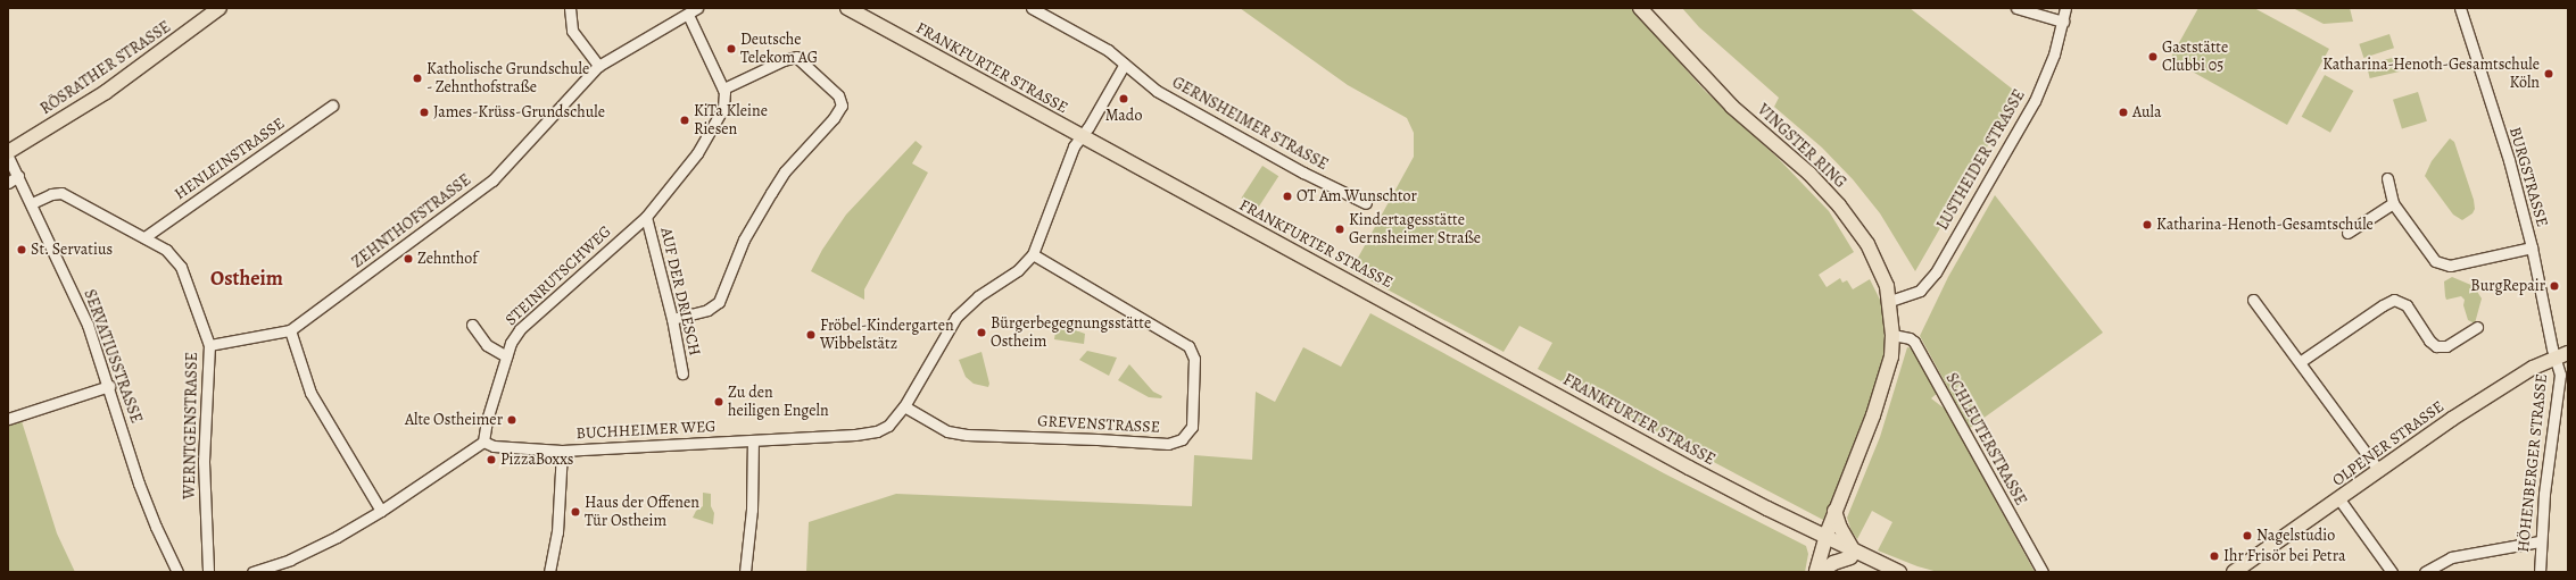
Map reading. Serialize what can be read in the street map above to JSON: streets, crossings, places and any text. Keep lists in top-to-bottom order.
{
  "streets": {
    "main road": [
      "RÖSRATHER STRASSE",
      "FRANKFURTER STRASSE",
      "VINGSTER RING",
      "OLPENER STRASSE"
    ],
    "street": [
      "GERNSHEIMER STRASSE",
      "HENLEINSTRASSE",
      "LUSTHEIDER STRASSE",
      "BURGSTRASSE",
      "ZEHNTHOFSTRASSE",
      "STEINRUTSCHWEG",
      "AUF DER DRIESCH",
      "SERVATIUSSTRASSE",
      "GREVENSTRASSE",
      "WERNTGENSTRASSE",
      "BUCHHEIMER WEG",
      "SCHLEUTERSTRASSE",
      "HÖHENBERGER STRASSE"
    ]
  },
  "crossings": [
    ["FRANKFURTER STRASSE", "VINGSTER RING"],
    ["FRANKFURTER STRASSE", "BUCHHEIMER WEG"],
    ["VINGSTER RING", "LUSTHEIDER STRASSE"],
    ["VINGSTER RING", "SCHLEUTERSTRASSE"],
    ["HENLEINSTRASSE", "WERNTGENSTRASSE"],
    ["BURGSTRASSE", "OLPENER STRASSE"],
    ["BURGSTRASSE", "HÖHENBERGER STRASSE"],
    ["ZEHNTHOFSTRASSE", "STEINRUTSCHWEG"],
    ["ZEHNTHOFSTRASSE", "WERNTGENSTRASSE"],
    ["STEINRUTSCHWEG", "AUF DER DRIESCH"],
    ["STEINRUTSCHWEG", "BUCHHEIMER WEG"],
    ["SERVATIUSSTRASSE", "WERNTGENSTRASSE"],
    ["GREVENSTRASSE", "BUCHHEIMER WEG"],
    ["OLPENER STRASSE", "HÖHENBERGER STRASSE"]
  ],
  "districts": ["Ostheim"],
  "places": [
    "Deutsche Telekom AG",
    "Gaststätte Clubbi 05",
    "Katharina-Henoth-Gesamtschule Köln",
    "Katholische Grundschule - Zehnthofstraße",
    "Mado",
    "James-Krüss-Grundschule",
    "Aula",
    "KiTa Kleine Riesen",
    "OT Am Wunschtor",
    "Katharina-Henoth-Gesamtschule",
    "Kindertagesstätte Gernsheimer Straße",
    "St. Servatius",
    "Zehnthof",
    "BurgRepair",
    "Bürgerbegegnungsstätte Ostheim",
    "Fröbel-Kindergarten Wibbelstätz",
    "Zu den heiligen Engeln",
    "Alte Ostheimer",
    "PizzaBoxxs",
    "Haus der Offenen Tür Ostheim",
    "Nagelstudio",
    "Ihr Frisör bei Petra"
  ]
}
